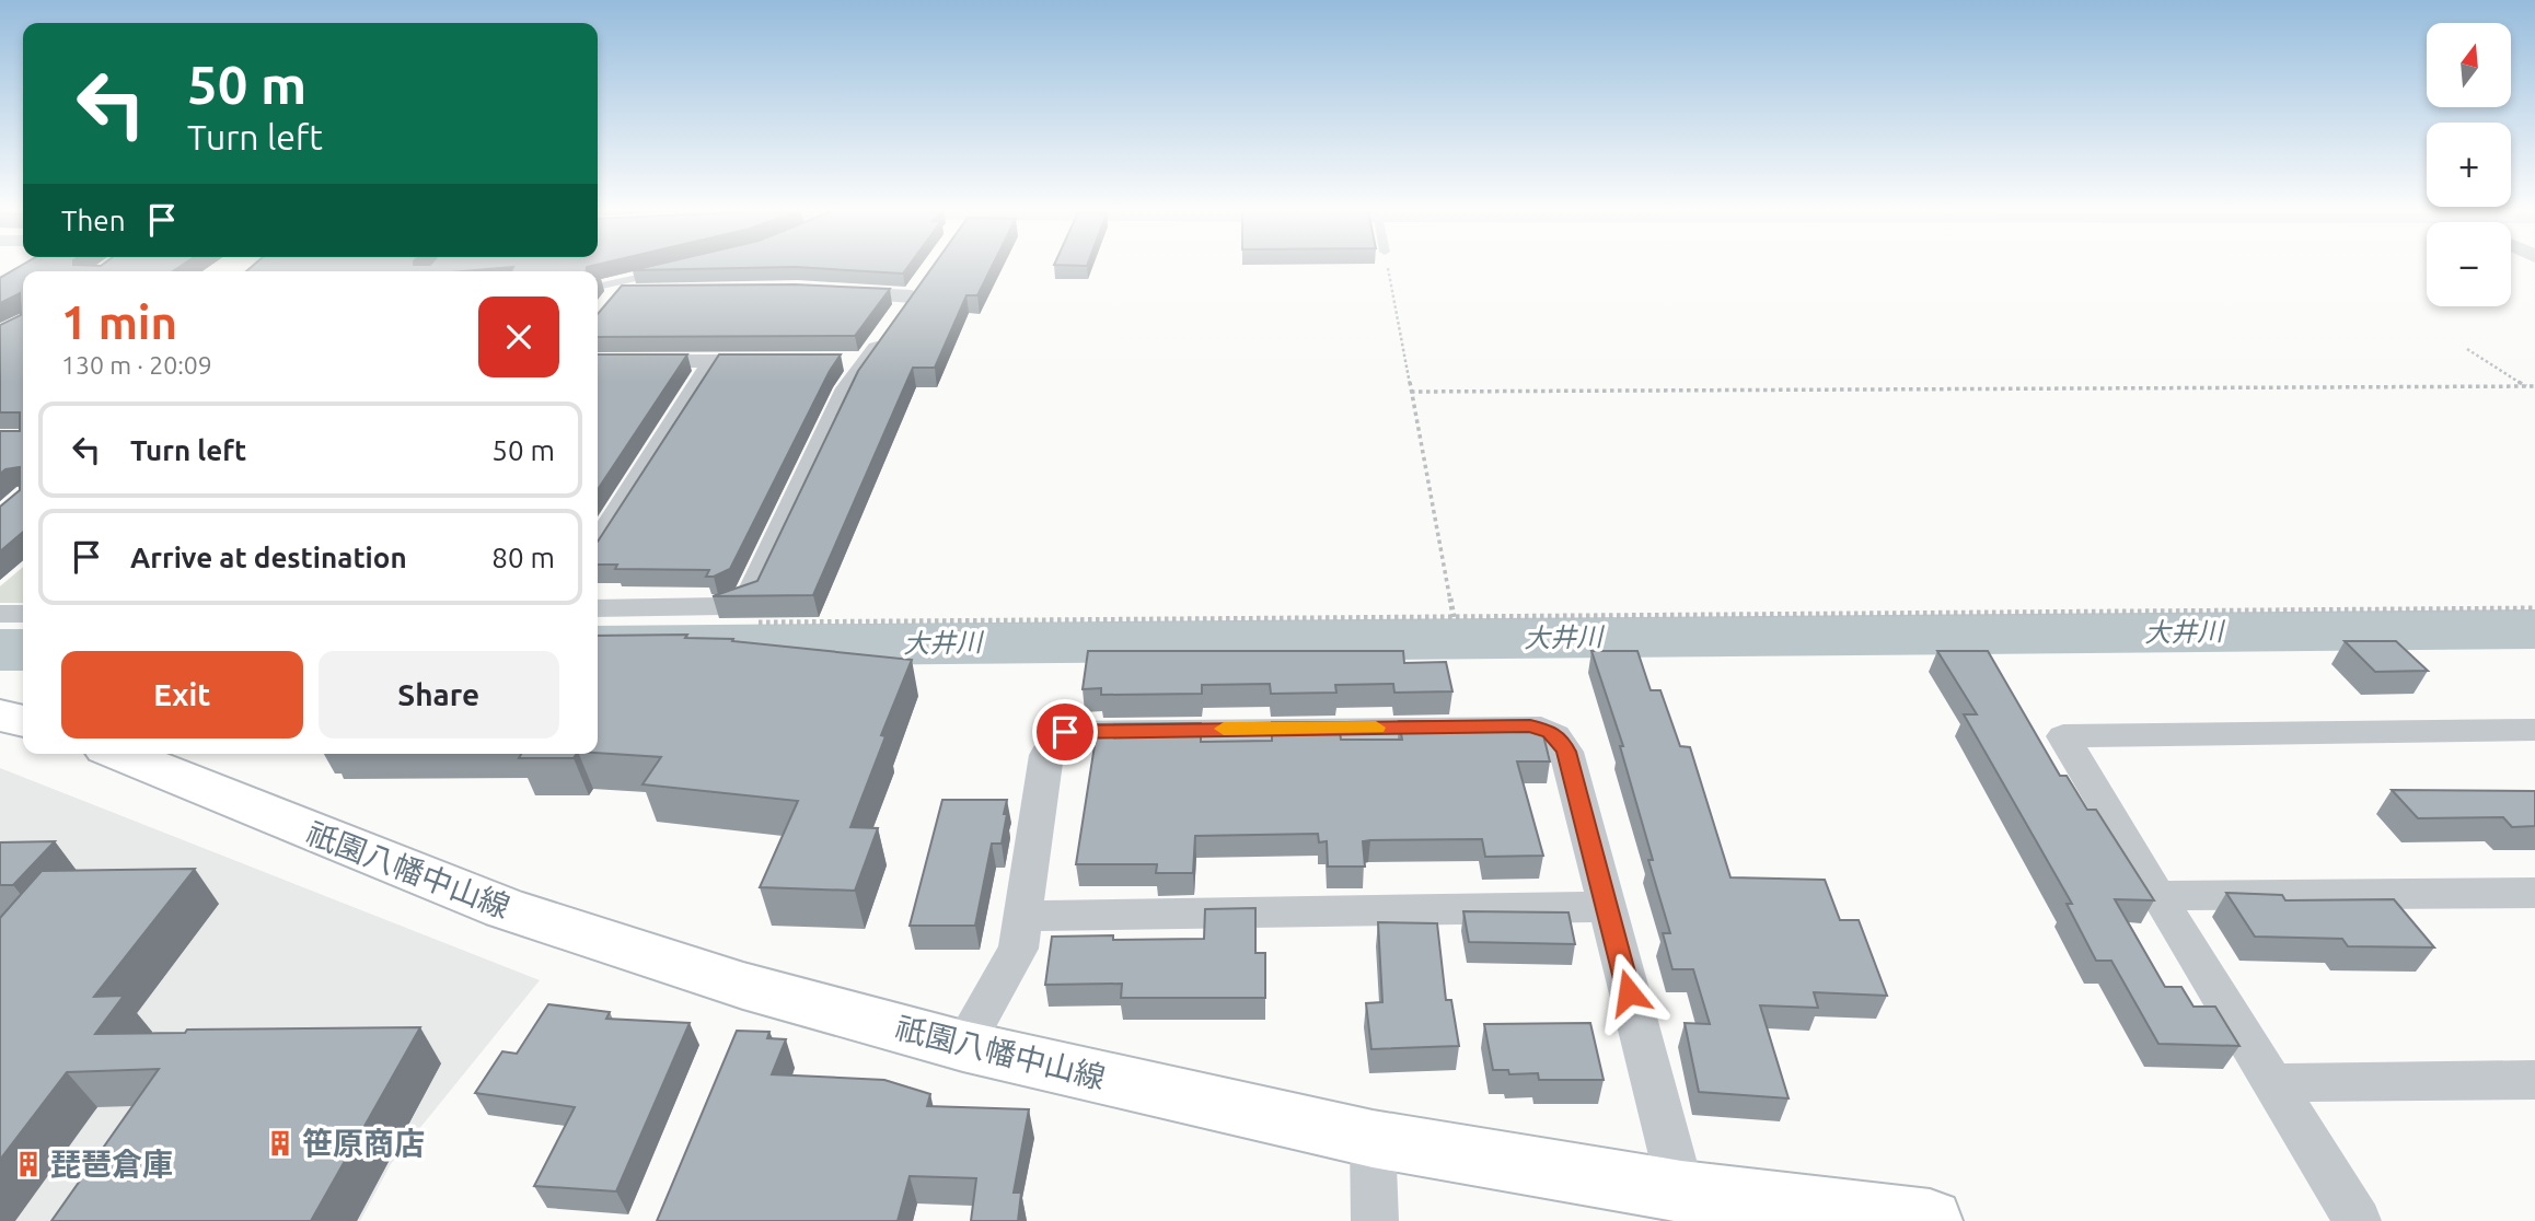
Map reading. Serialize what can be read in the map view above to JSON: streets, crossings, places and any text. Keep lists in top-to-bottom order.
{
  "streets": {
    "main road": ["祇園八幡中山線"]
  },
  "water": ["大井川"],
  "places": {
    "building": ["笹原商店", "琵琶倉庫"]
  },
  "north": "top",
  "page": {
    "map_buttons": ["+", "−"],
    "turn": ["50 m", "Turn left"],
    "then": "Then",
    "heading": ["1 min", "130 m · 20:09"],
    "list": [
      {
        "name": "Turn left",
        "value": "50 m"
      },
      {
        "name": "Arrive at destination",
        "value": "80 m"
      }
    ],
    "buttons": ["Exit", "Share"]
  }
}
